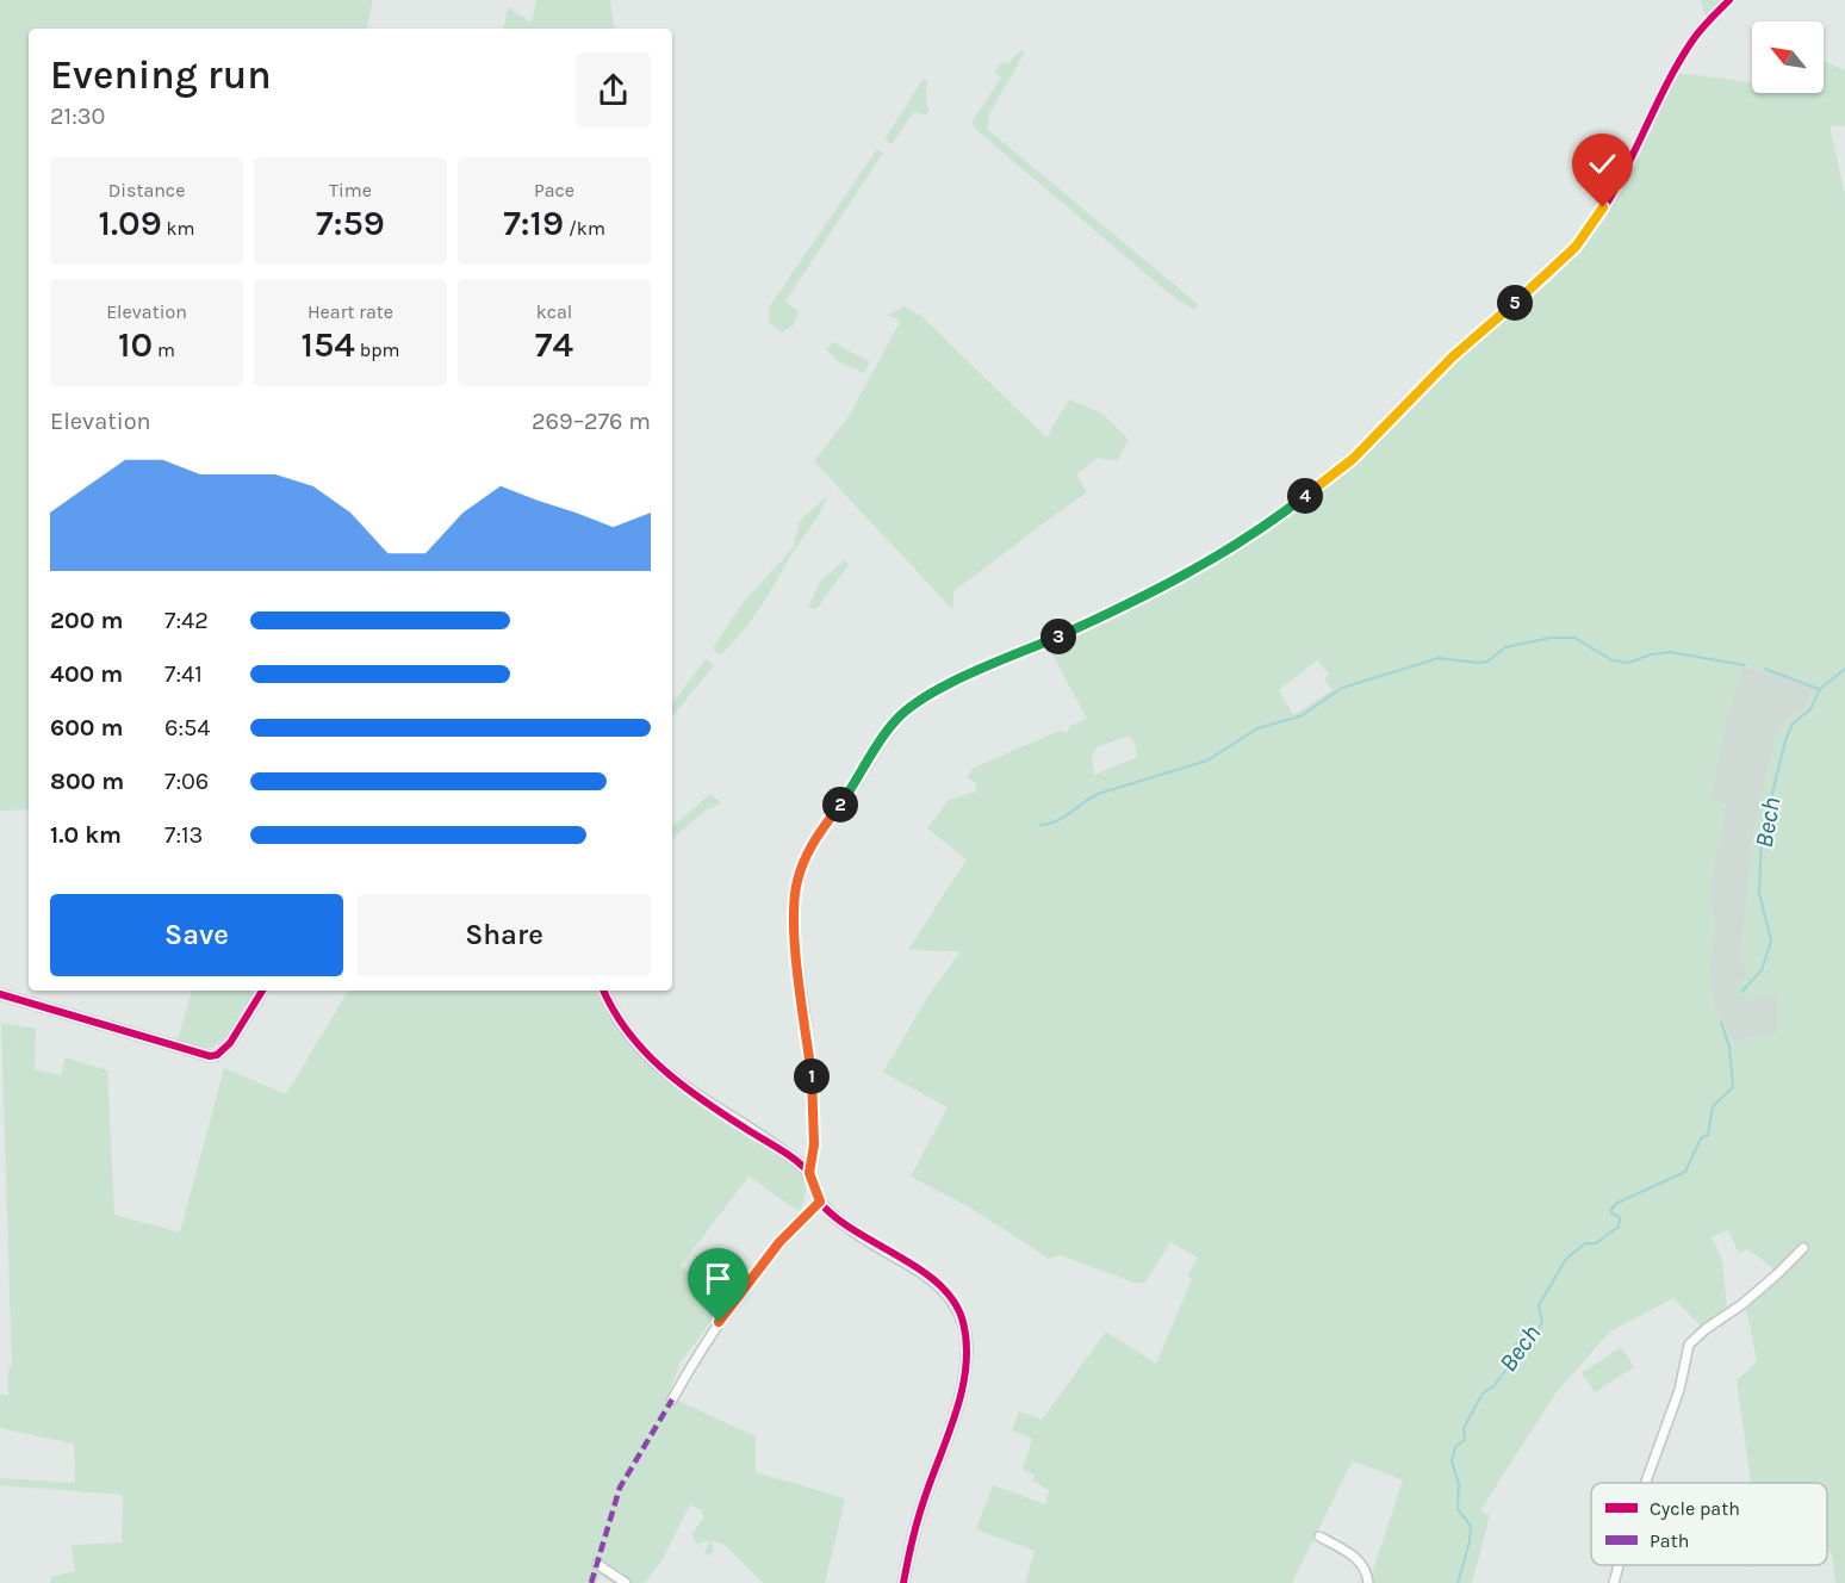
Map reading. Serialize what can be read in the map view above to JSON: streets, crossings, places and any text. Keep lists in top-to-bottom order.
{
  "water": ["Bech"],
  "legend": ["Cycle path", "Path"],
  "north": "top left",
  "page": {
    "heading": ["Evening run", "21:30"],
    "stats": [
      ["Distance", "1.09 km"],
      ["Time", "7:59"],
      ["Pace", "7:19 /km"],
      ["Elevation", "10 m"],
      ["Heart rate", "154 bpm"],
      ["kcal", "74"]
    ],
    "pins": [
      "5",
      "4",
      "3",
      "2",
      "1"
    ],
    "chart": ["Elevation", "269–276 m"],
    "list": [
      {
        "name": "200 m",
        "note": "7:42"
      },
      {
        "name": "400 m",
        "note": "7:41"
      },
      {
        "name": "600 m",
        "note": "6:54"
      },
      {
        "name": "800 m",
        "note": "7:06"
      },
      {
        "name": "1.0 km",
        "note": "7:13"
      }
    ],
    "buttons": ["Save", "Share"]
  }
}
